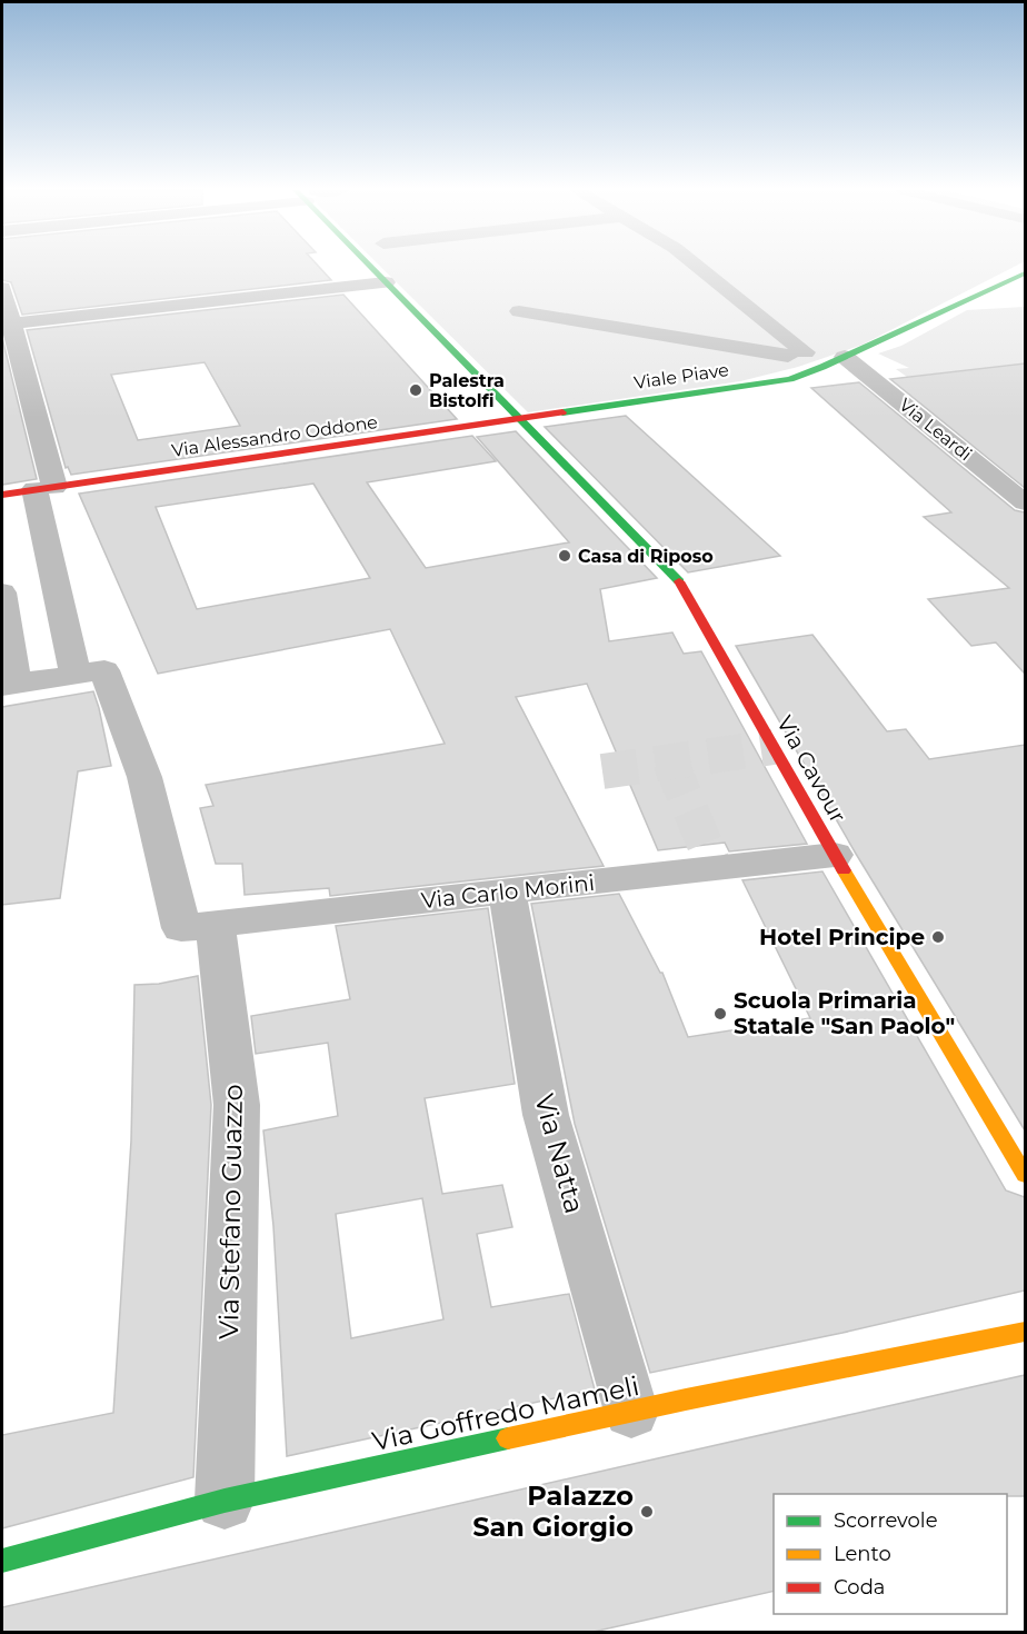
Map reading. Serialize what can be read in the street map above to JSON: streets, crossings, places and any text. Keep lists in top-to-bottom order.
{
  "streets": {
    "street": [
      "Viale Piave",
      "Via Leardi",
      "Via Alessandro Oddone",
      "Via Cavour",
      "Via Carlo Morini",
      "Via Natta",
      "Via Stefano Guazzo",
      "Via Goffredo Mameli"
    ]
  },
  "crossings": [
    ["Viale Piave", "Via Leardi"],
    ["Viale Piave", "Via Alessandro Oddone"],
    ["Viale Piave", "Via Cavour"],
    ["Via Alessandro Oddone", "Via Cavour"],
    ["Via Cavour", "Via Carlo Morini"],
    ["Via Carlo Morini", "Via Natta"],
    ["Via Carlo Morini", "Via Stefano Guazzo"],
    ["Via Natta", "Via Goffredo Mameli"],
    ["Via Stefano Guazzo", "Via Goffredo Mameli"]
  ],
  "places": [
    "Palestra Bistolfi",
    "Casa di Riposo",
    "Hotel Principe",
    "Scuola Primaria Statale \"San Paolo\"",
    "Palazzo San Giorgio"
  ],
  "legend": ["Scorrevole", "Lento", "Coda"]
}
